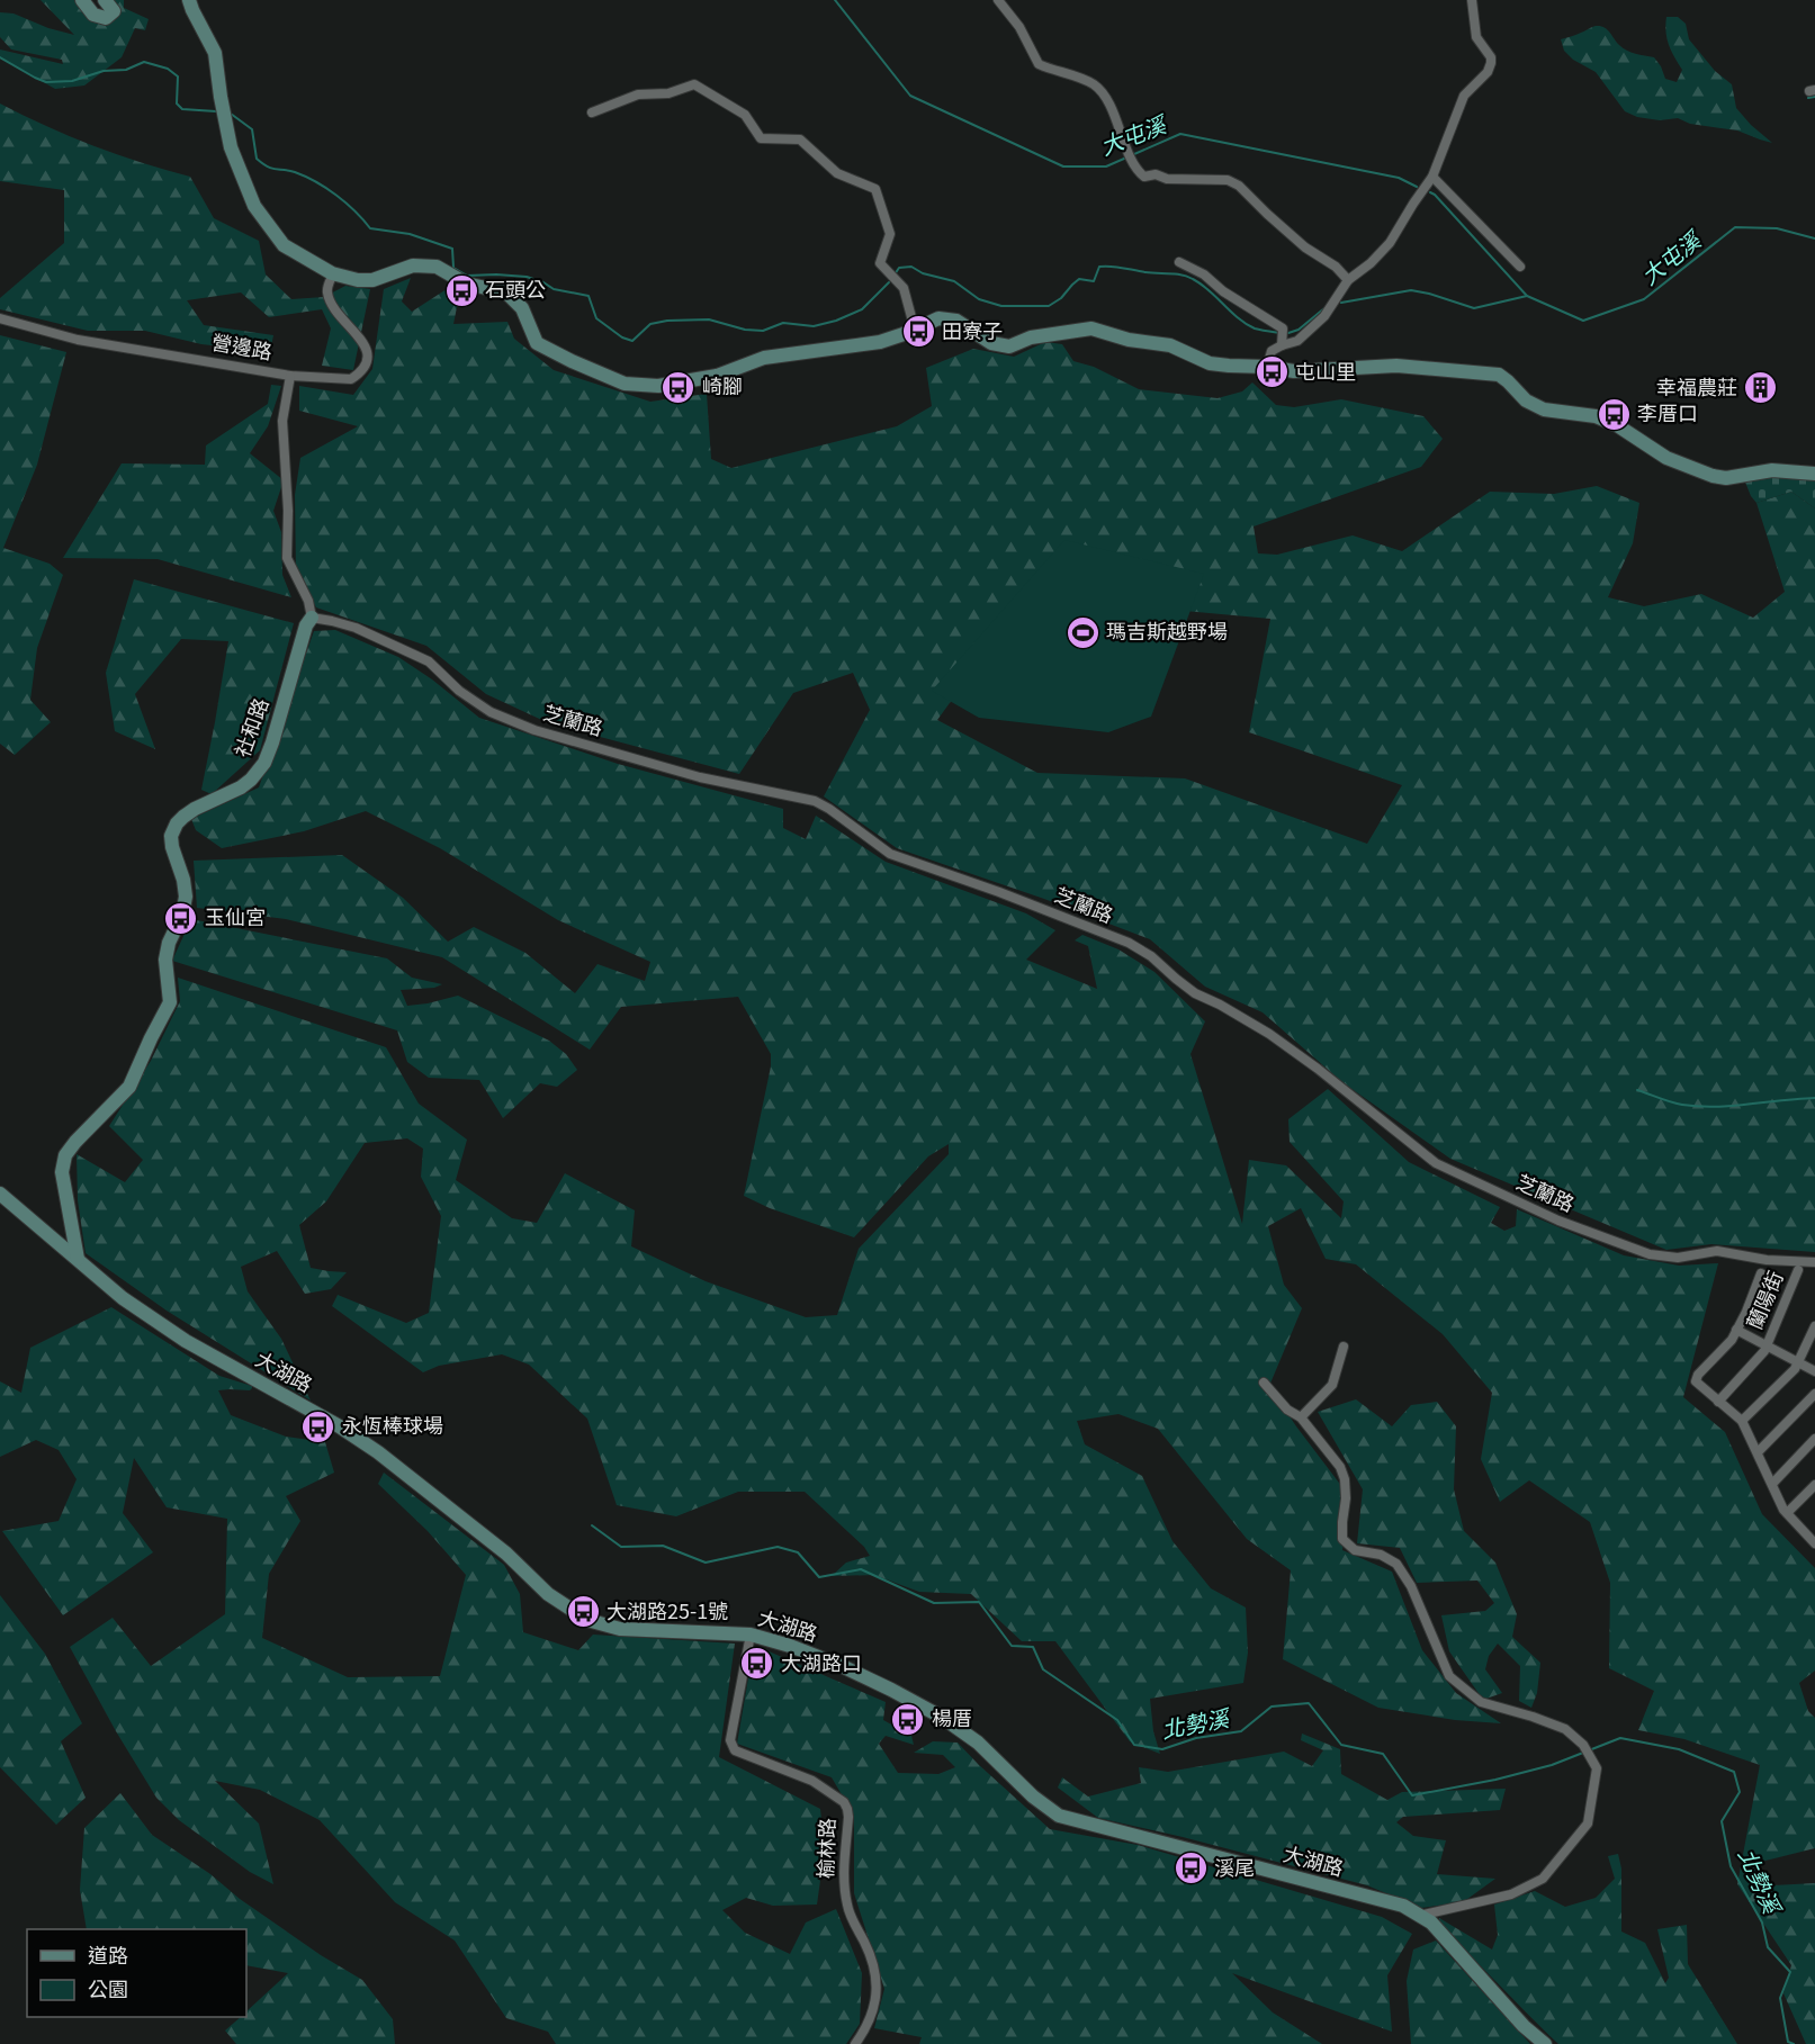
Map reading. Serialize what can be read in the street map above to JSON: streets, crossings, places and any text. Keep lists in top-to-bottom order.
{
  "streets": {
    "street": [
      "營邊路",
      "芝蘭路",
      "社和路",
      "蘭陽街",
      "大湖路",
      "榆林路"
    ]
  },
  "crossings": [
    ["芝蘭路", "社和路"],
    ["社和路", "大湖路"],
    ["大湖路", "榆林路"]
  ],
  "water": ["大屯溪", "北勢溪"],
  "places": {
    "bus stop": [
      "石頭公",
      "田寮子",
      "屯山里",
      "崎腳",
      "李厝口",
      "玉仙宮",
      "永恆棒球場",
      "大湖路25-1號",
      "大湖路口",
      "楊厝",
      "溪尾"
    ],
    "building": ["幸福農莊"],
    "sports": ["瑪吉斯越野場"]
  },
  "legend": ["道路", "公園"]
}
